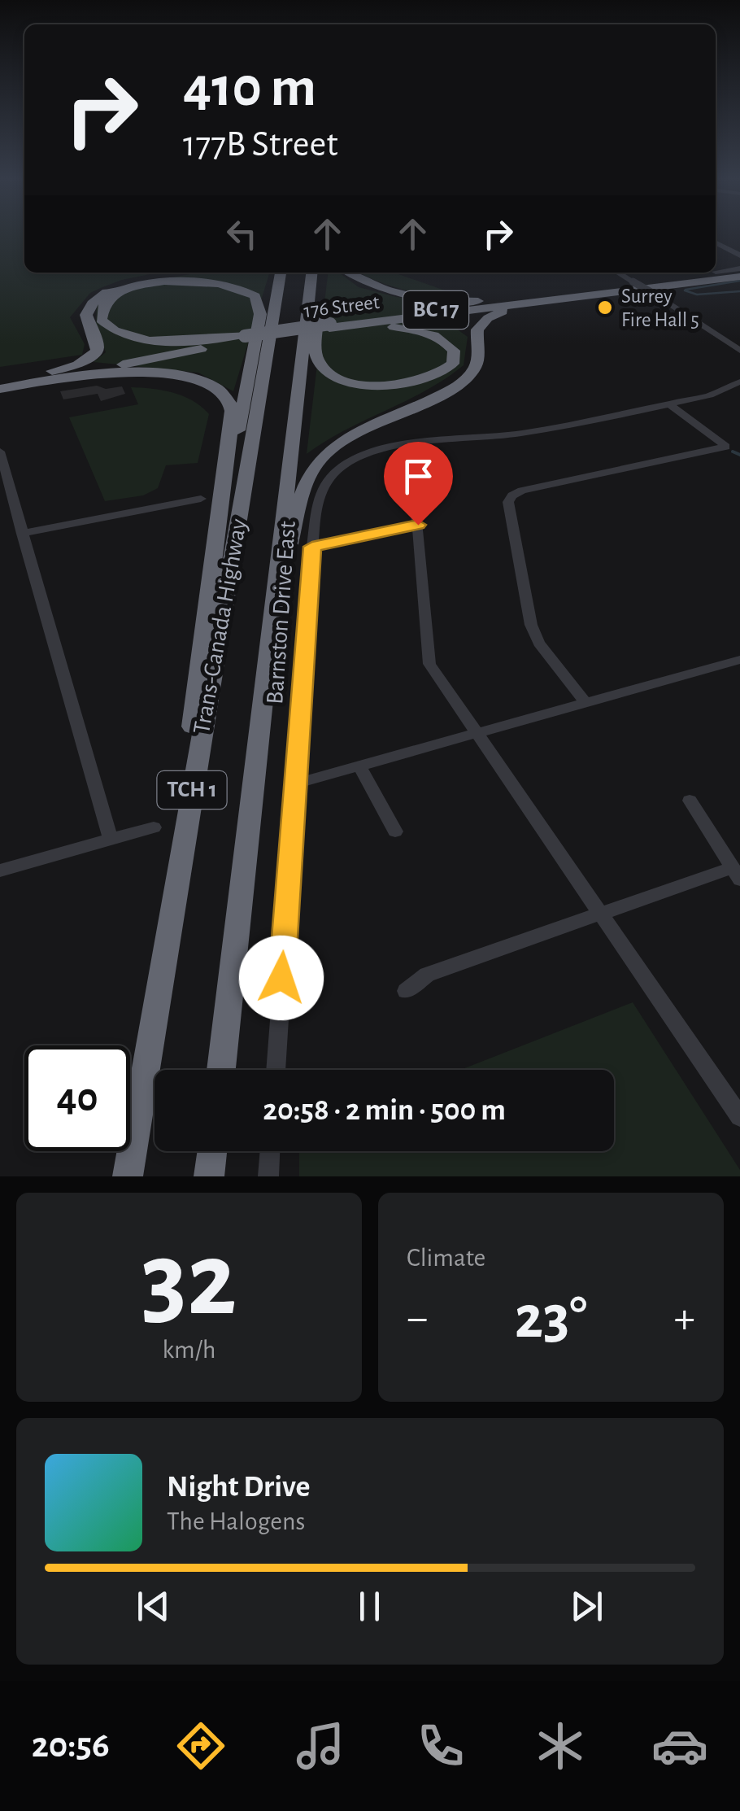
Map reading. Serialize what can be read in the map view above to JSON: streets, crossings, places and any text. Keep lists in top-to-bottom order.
{
  "streets": {
    "highway": [
      "176 Street",
      "BC 17",
      "Trans-Canada Highway",
      "TCH 1"
    ],
    "street": ["Barnston Drive East"]
  },
  "places": ["Surrey Fire Hall 5"],
  "page": {
    "turn": ["410 m", "177B Street"],
    "limit": "40",
    "trip": "20:58 · 2 min · 500 m",
    "tile": [
      ["32", "km/h"],
      "Climate"
    ],
    "heat": ["−", "23°", "+"],
    "song": ["Night Drive", "The Halogens"],
    "tabs": "20:56"
  }
}
